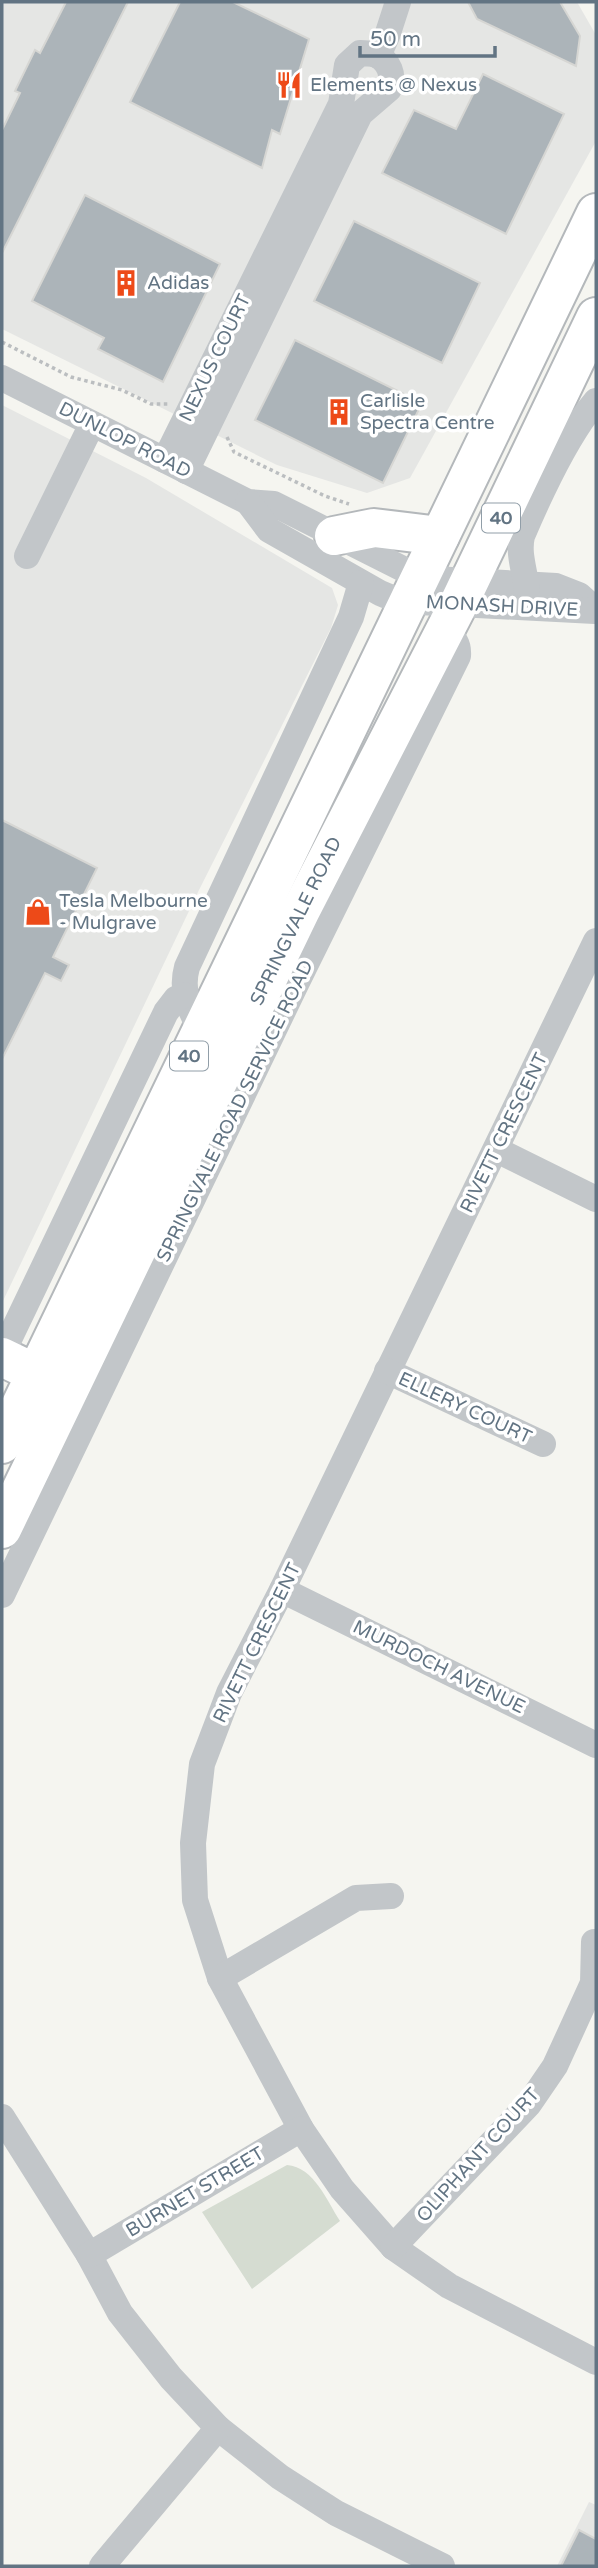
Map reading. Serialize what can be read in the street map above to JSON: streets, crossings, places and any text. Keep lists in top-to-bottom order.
{
  "streets": {
    "highway": ["40", "SPRINGVALE ROAD"],
    "street": [
      "NEXUS COURT",
      "DUNLOP ROAD",
      "MONASH DRIVE",
      "SPRINGVALE ROAD SERVICE ROAD",
      "RIVETT CRESCENT",
      "ELLERY COURT",
      "MURDOCH AVENUE",
      "OLIPHANT COURT",
      "BURNET STREET"
    ]
  },
  "crossings": [
    ["NEXUS COURT", "DUNLOP ROAD"],
    ["DUNLOP ROAD", "MONASH DRIVE"],
    ["DUNLOP ROAD", "SPRINGVALE ROAD"],
    ["MONASH DRIVE", "SPRINGVALE ROAD"],
    ["SPRINGVALE ROAD", "SPRINGVALE ROAD SERVICE ROAD"],
    ["RIVETT CRESCENT", "ELLERY COURT"],
    ["RIVETT CRESCENT", "MURDOCH AVENUE"],
    ["RIVETT CRESCENT", "OLIPHANT COURT"],
    ["RIVETT CRESCENT", "BURNET STREET"]
  ],
  "places": {
    "restaurant": ["Elements @ Nexus"],
    "building": ["Adidas", "Carlisle Spectra Centre"],
    "shop": ["Tesla Melbourne - Mulgrave"]
  },
  "scale_bar": "50 m"
}
